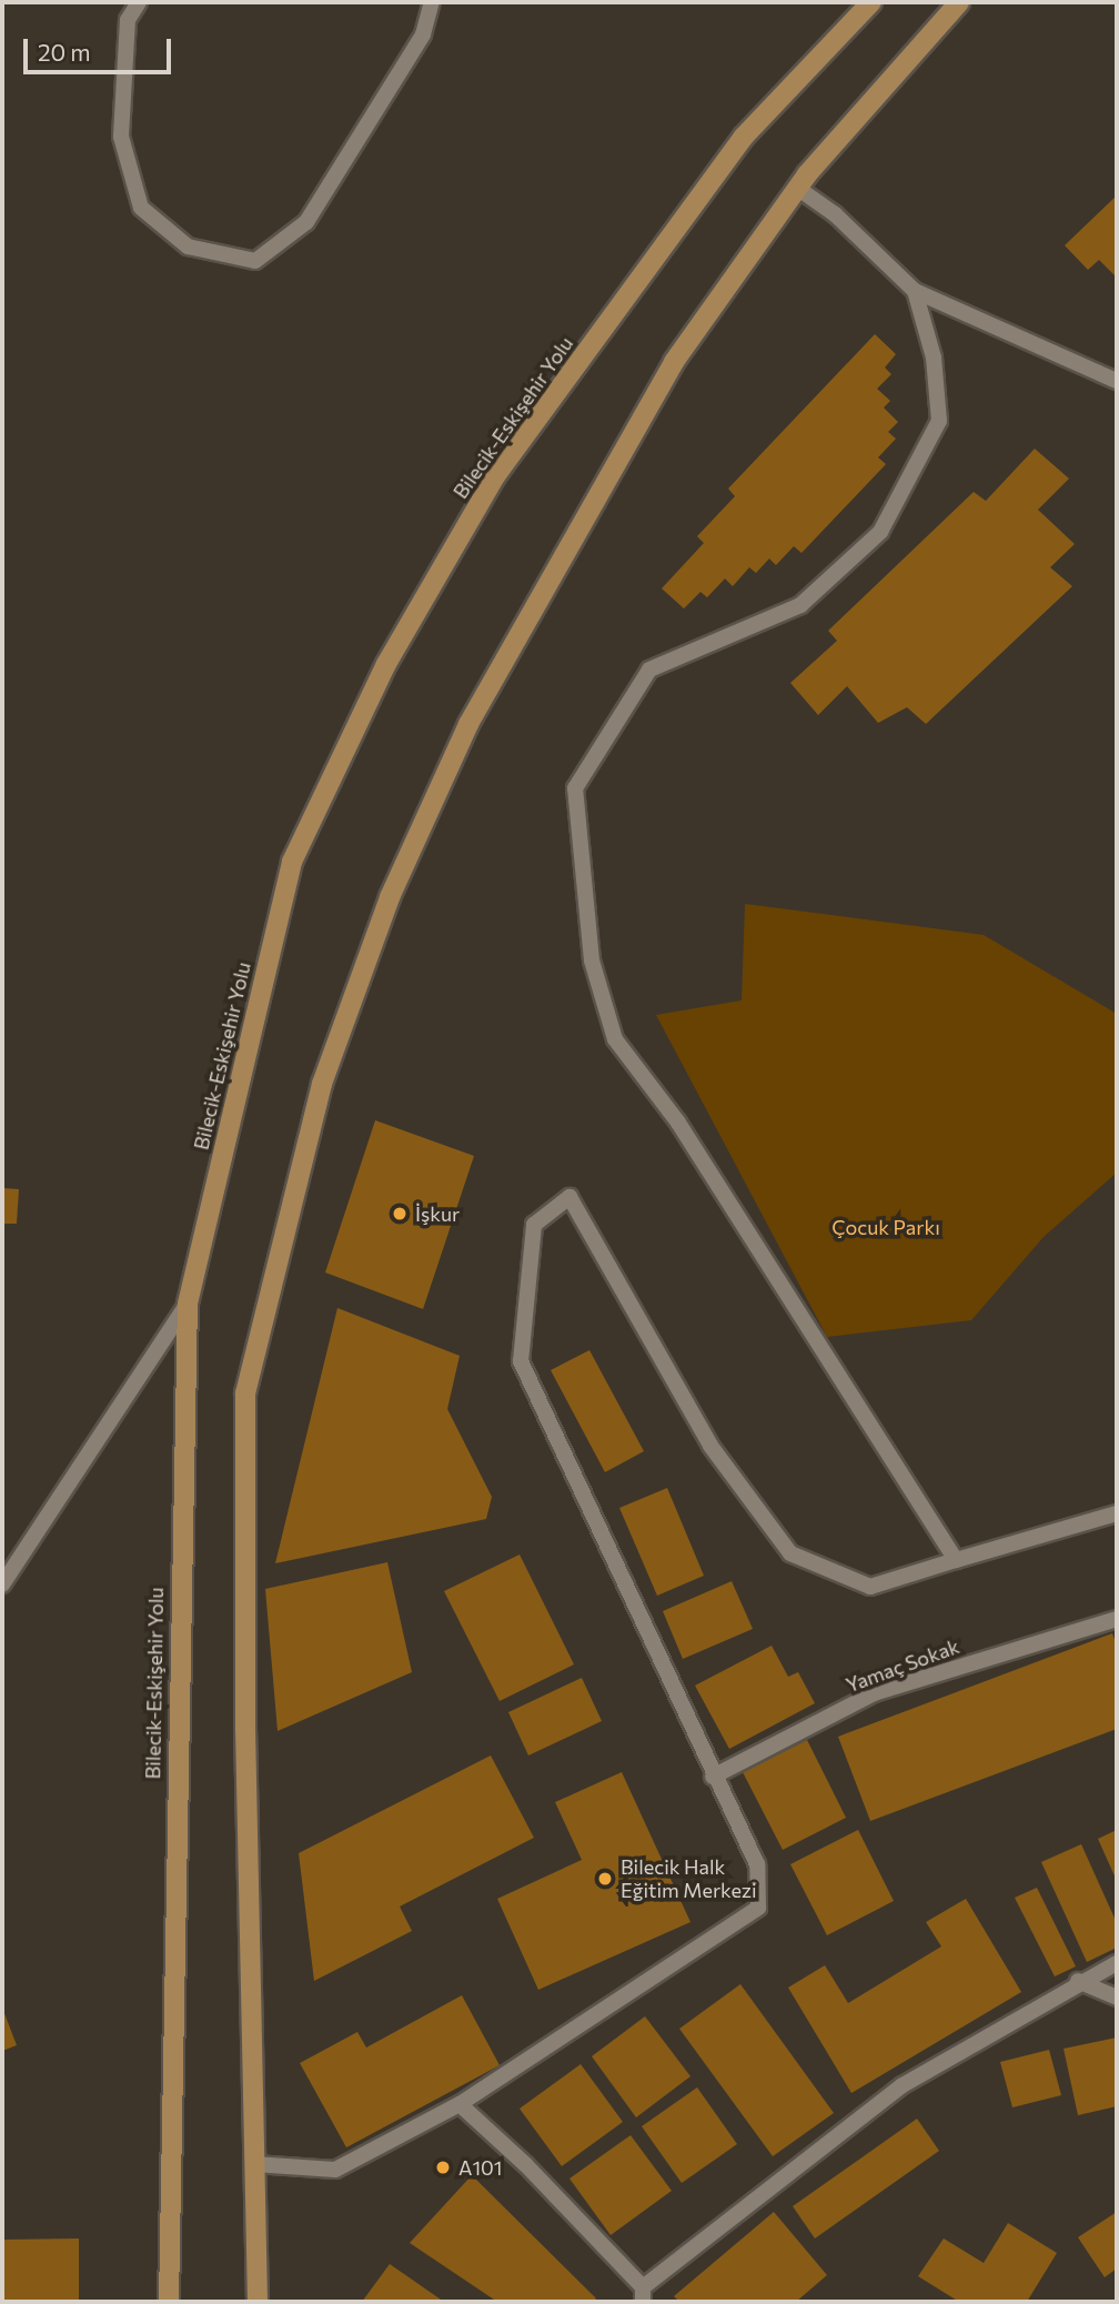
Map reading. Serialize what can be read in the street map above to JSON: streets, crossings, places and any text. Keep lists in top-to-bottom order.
{
  "streets": {
    "main road": ["Bilecik-Eskişehir Yolu"],
    "street": ["Yamaç Sokak"]
  },
  "parks": ["Çocuk Parkı"],
  "places": ["İşkur", "Bilecik Halk Eğitim Merkezi", "A101"],
  "scale_bar": "20 m"
}
